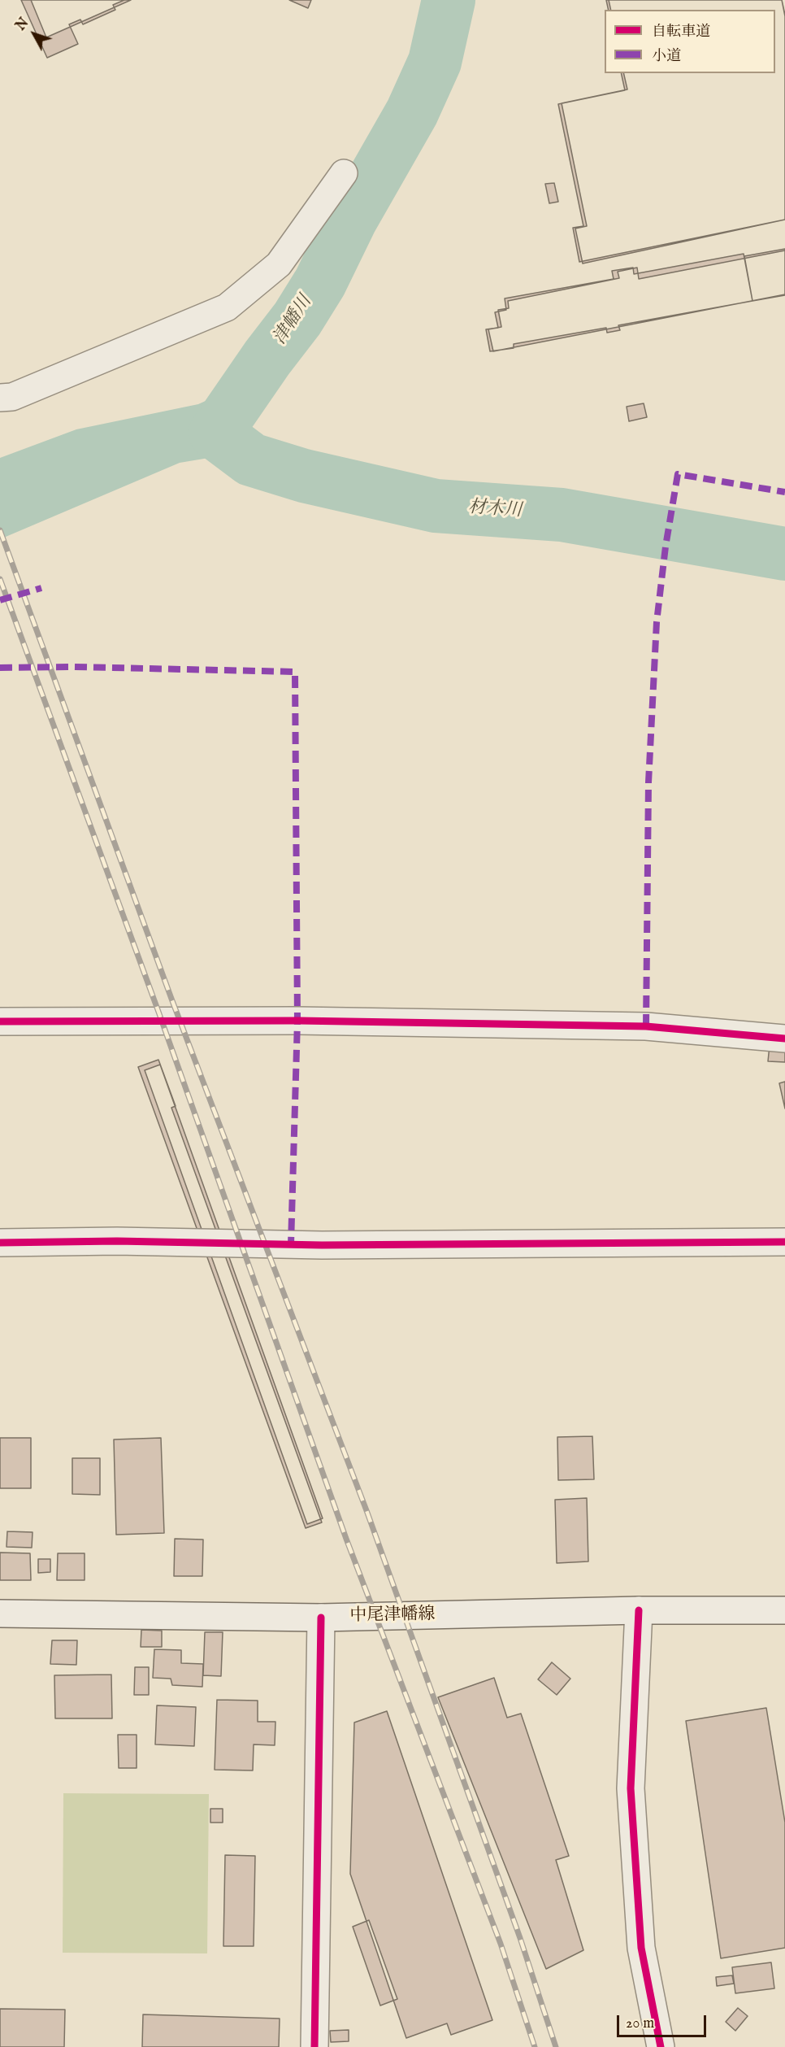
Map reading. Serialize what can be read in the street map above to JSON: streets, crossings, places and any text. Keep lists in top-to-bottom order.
{
  "streets": {
    "street": ["中尾津幡線"]
  },
  "water": ["津幡川", "材木川"],
  "legend": ["自転車道", "小道"],
  "scale_bar": "20 m",
  "north": "top left"
}
